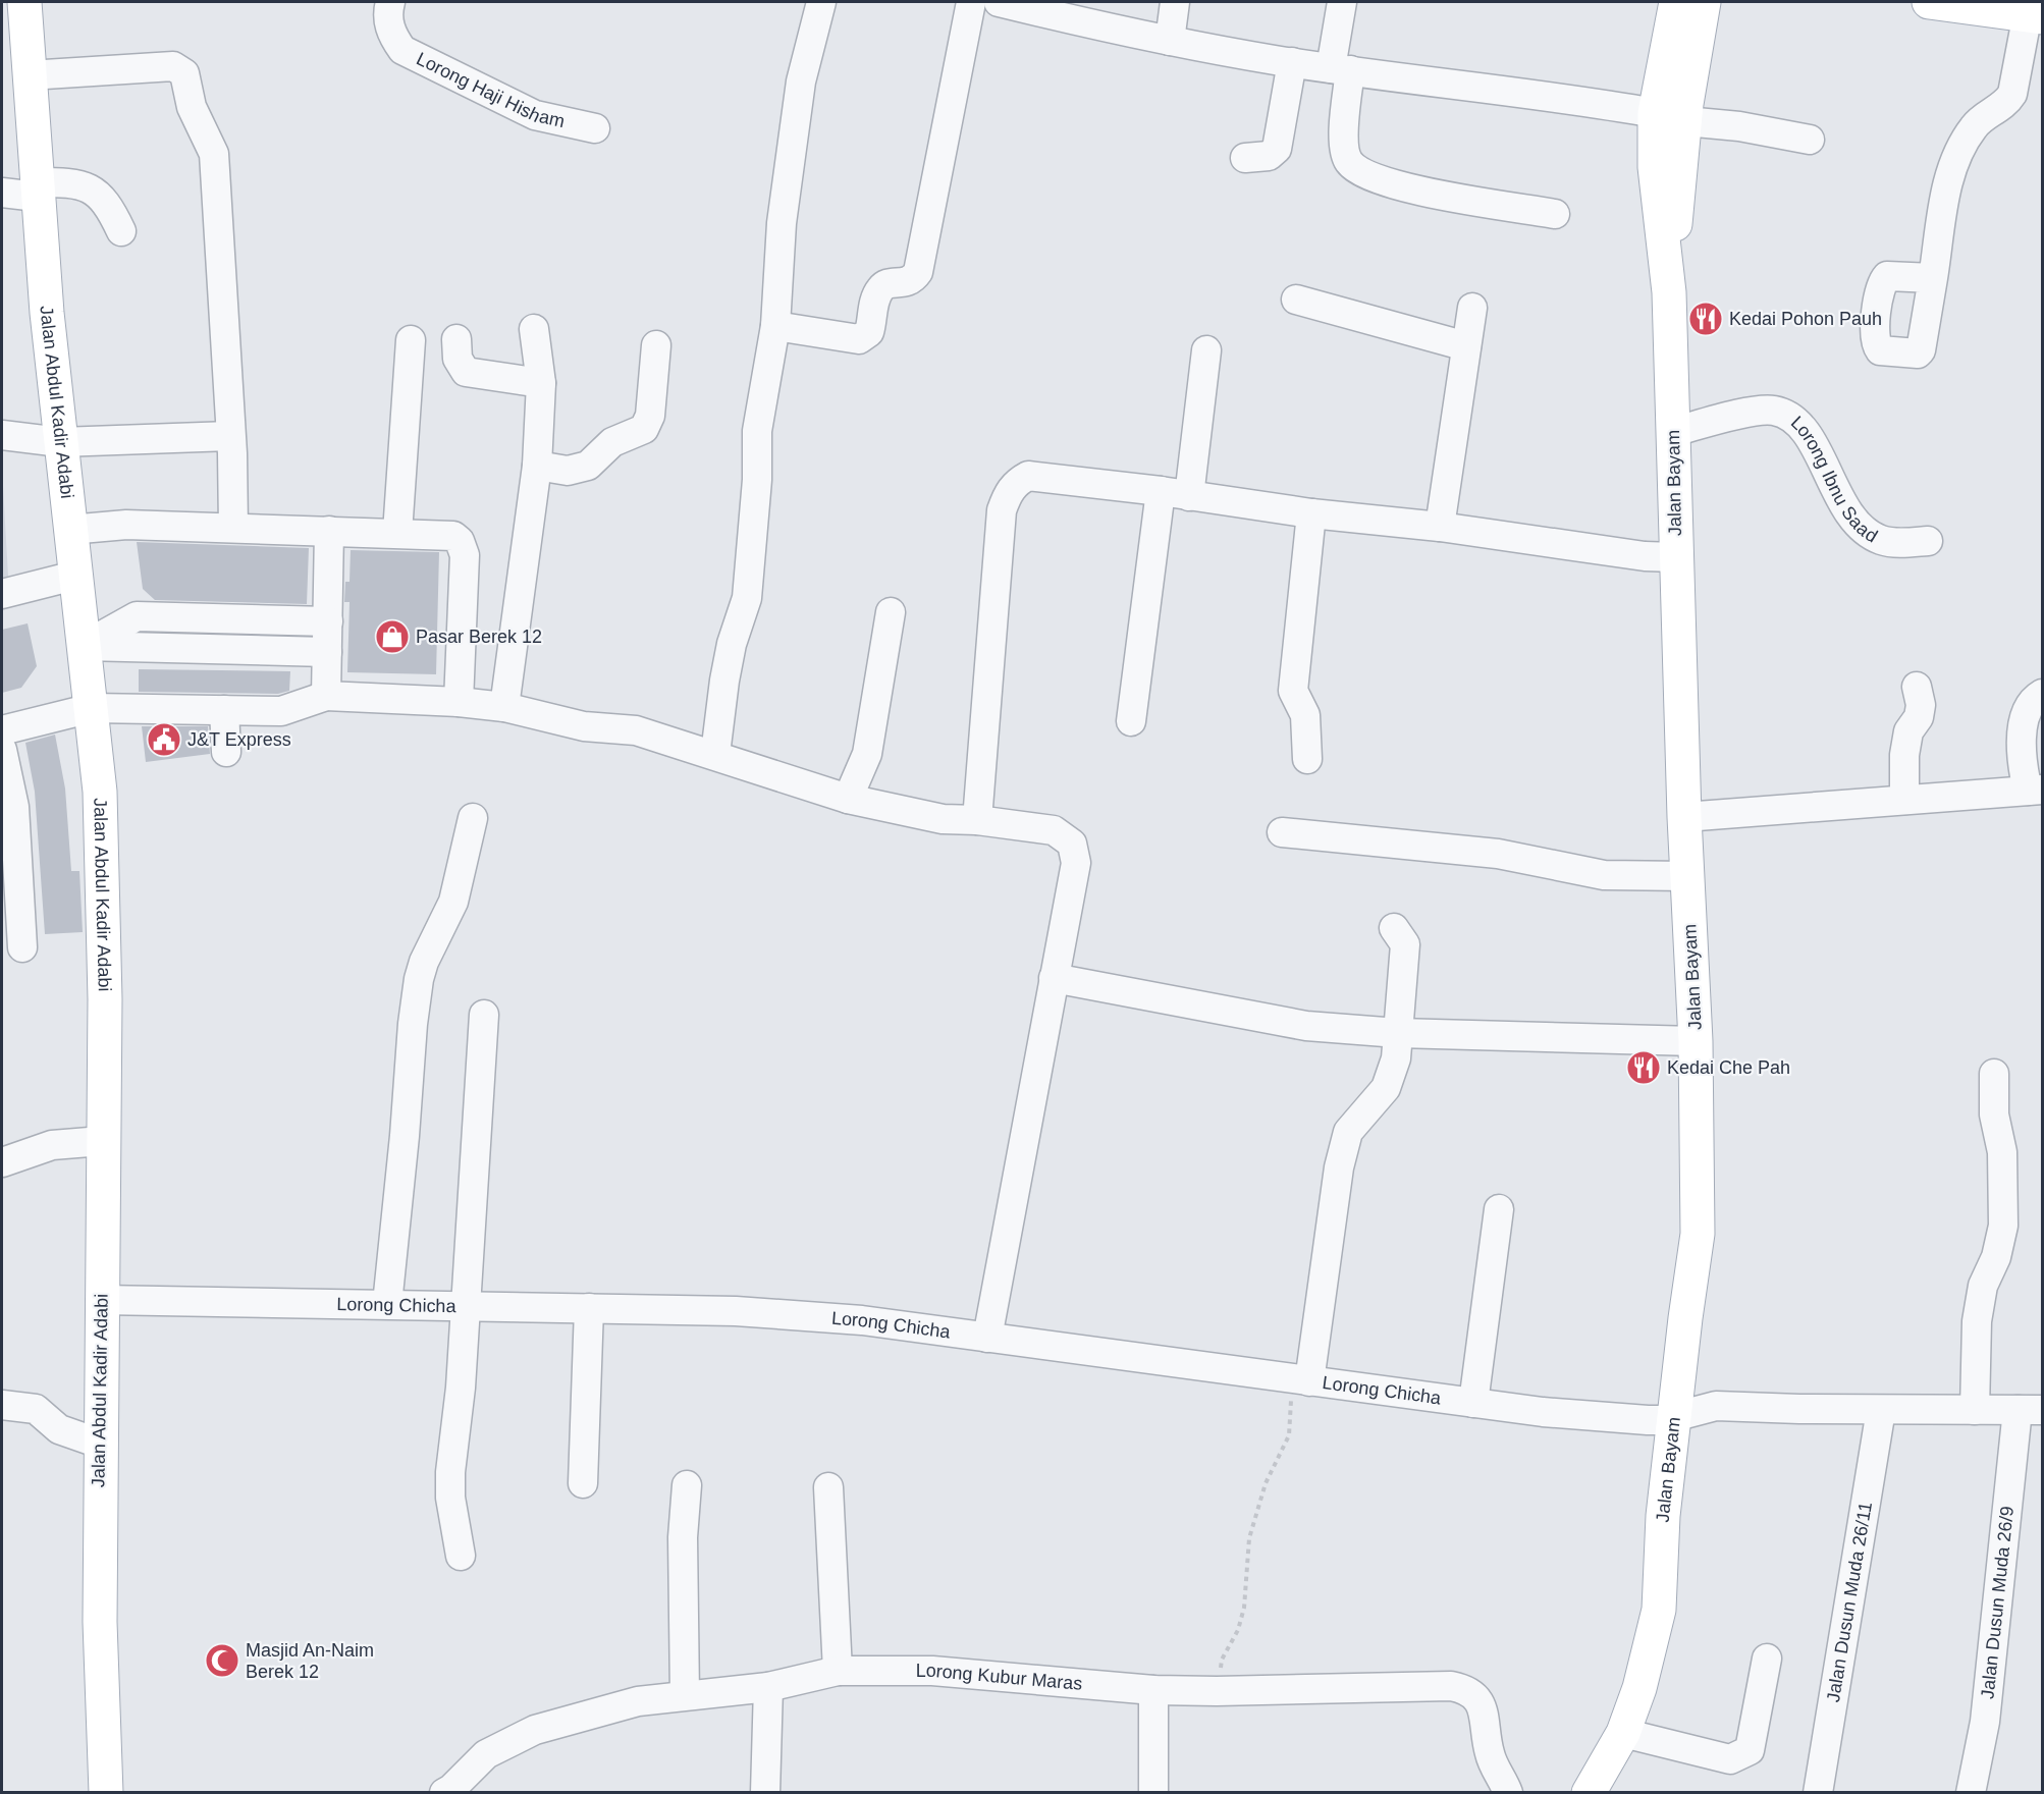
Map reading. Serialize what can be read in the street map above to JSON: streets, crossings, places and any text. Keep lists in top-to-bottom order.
{
  "streets": {
    "main road": ["Jalan Abdul Kadir Adabi", "Jalan Bayam"],
    "street": [
      "Lorong Haji Hisham",
      "Lorong Ibnu Saad",
      "Lorong Chicha",
      "Jalan Dusun Muda 26/11",
      "Jalan Dusun Muda 26/9",
      "Lorong Kubur Maras"
    ]
  },
  "crossings": [
    ["Jalan Abdul Kadir Adabi", "Lorong Chicha"],
    ["Lorong Ibnu Saad", "Jalan Bayam"],
    ["Jalan Bayam", "Lorong Chicha"],
    ["Lorong Chicha", "Jalan Dusun Muda 26/11"],
    ["Lorong Chicha", "Jalan Dusun Muda 26/9"]
  ],
  "places": {
    "restaurant": ["Kedai Pohon Pauh", "Kedai Che Pah"],
    "shop": ["Pasar Berek 12"],
    "public building": ["J&T Express"],
    "mosque": ["Masjid An-Naim Berek 12"]
  }
}
